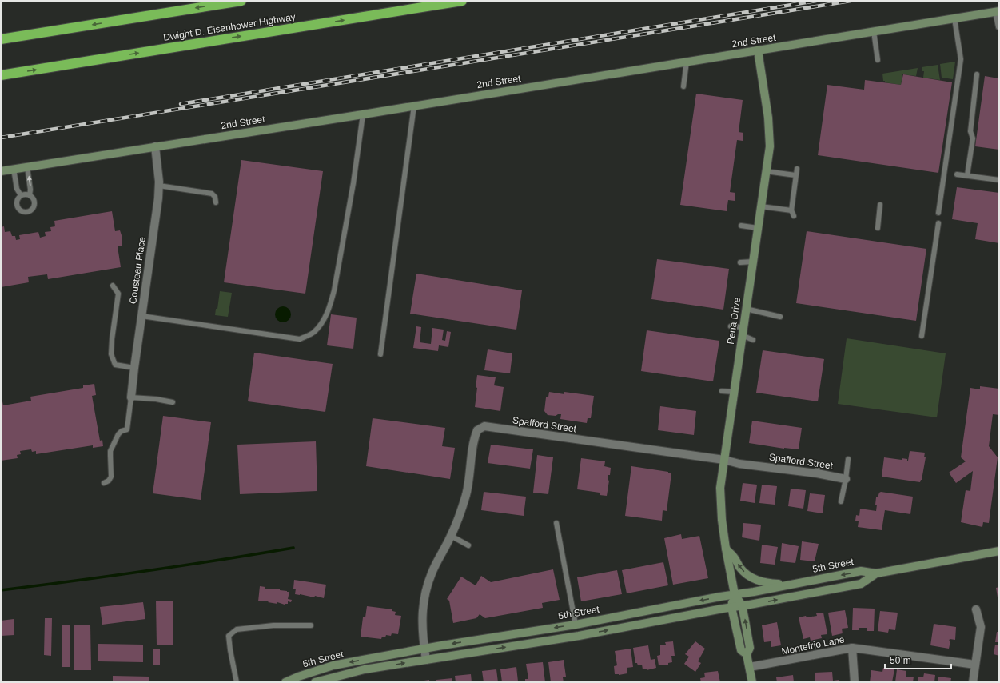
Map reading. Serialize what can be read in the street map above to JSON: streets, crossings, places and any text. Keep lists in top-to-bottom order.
{
  "streets": {
    "highway": ["Dwight D. Eisenhower Highway"],
    "street": [
      "2nd Street",
      "Cousteau Place",
      "Pena Drive",
      "Spafford Street",
      "5th Street",
      "Montefrio Lane"
    ]
  },
  "crossings": [
    ["2nd Street", "Cousteau Place"],
    ["2nd Street", "Pena Drive"],
    ["Pena Drive", "Spafford Street"],
    ["Pena Drive", "5th Street"],
    ["Spafford Street", "5th Street"]
  ],
  "scale_bar": "50 m"
}
